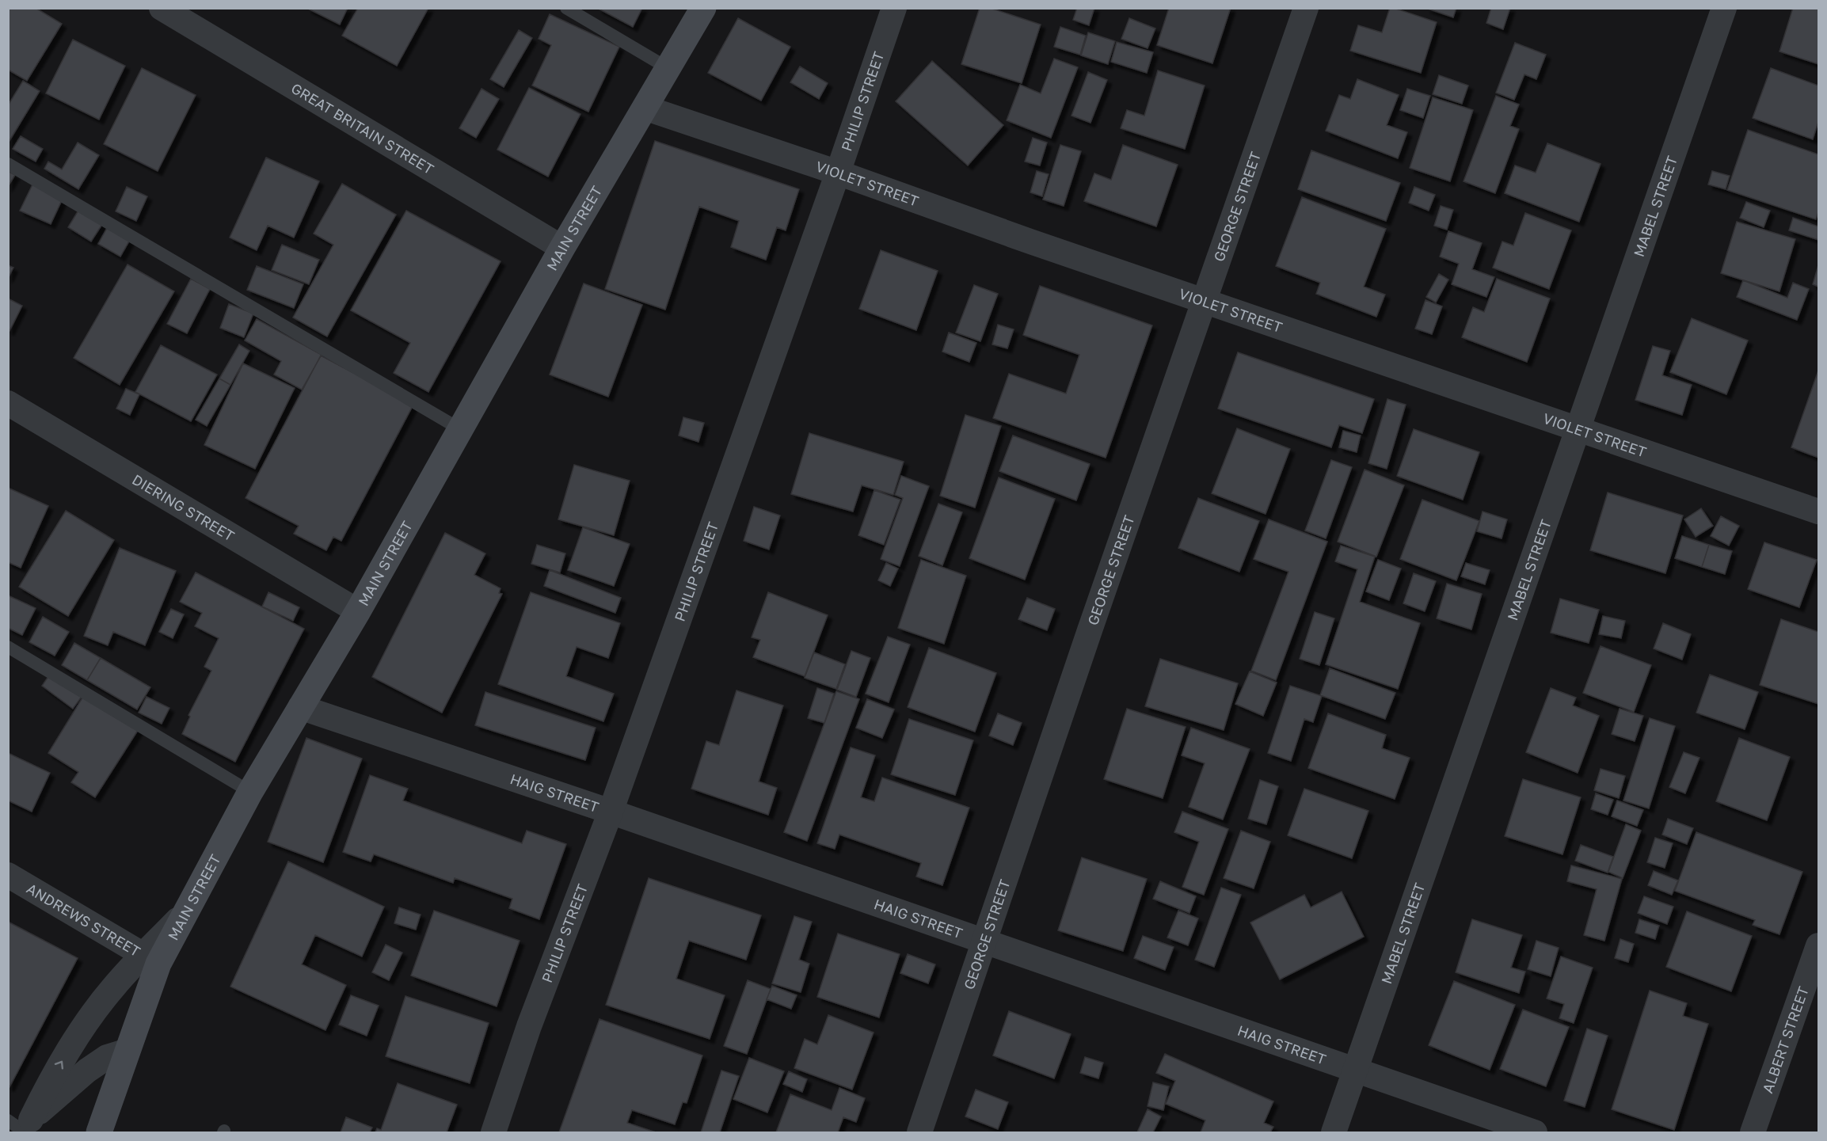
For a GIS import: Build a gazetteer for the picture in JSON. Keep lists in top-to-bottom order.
{
  "streets": {
    "main road": ["MAIN STREET"],
    "street": [
      "PHILIP STREET",
      "GREAT BRITAIN STREET",
      "VIOLET STREET",
      "GEORGE STREET",
      "MABEL STREET",
      "DIERING STREET",
      "HAIG STREET",
      "ANDREWS STREET",
      "ALBERT STREET"
    ]
  },
  "crossings": [
    ["PHILIP STREET", "VIOLET STREET"],
    ["PHILIP STREET", "HAIG STREET"],
    ["GREAT BRITAIN STREET", "MAIN STREET"],
    ["VIOLET STREET", "GEORGE STREET"],
    ["VIOLET STREET", "MABEL STREET"],
    ["VIOLET STREET", "MAIN STREET"],
    ["GEORGE STREET", "HAIG STREET"],
    ["MABEL STREET", "HAIG STREET"],
    ["MAIN STREET", "DIERING STREET"],
    ["MAIN STREET", "HAIG STREET"],
    ["MAIN STREET", "ANDREWS STREET"]
  ]
}
